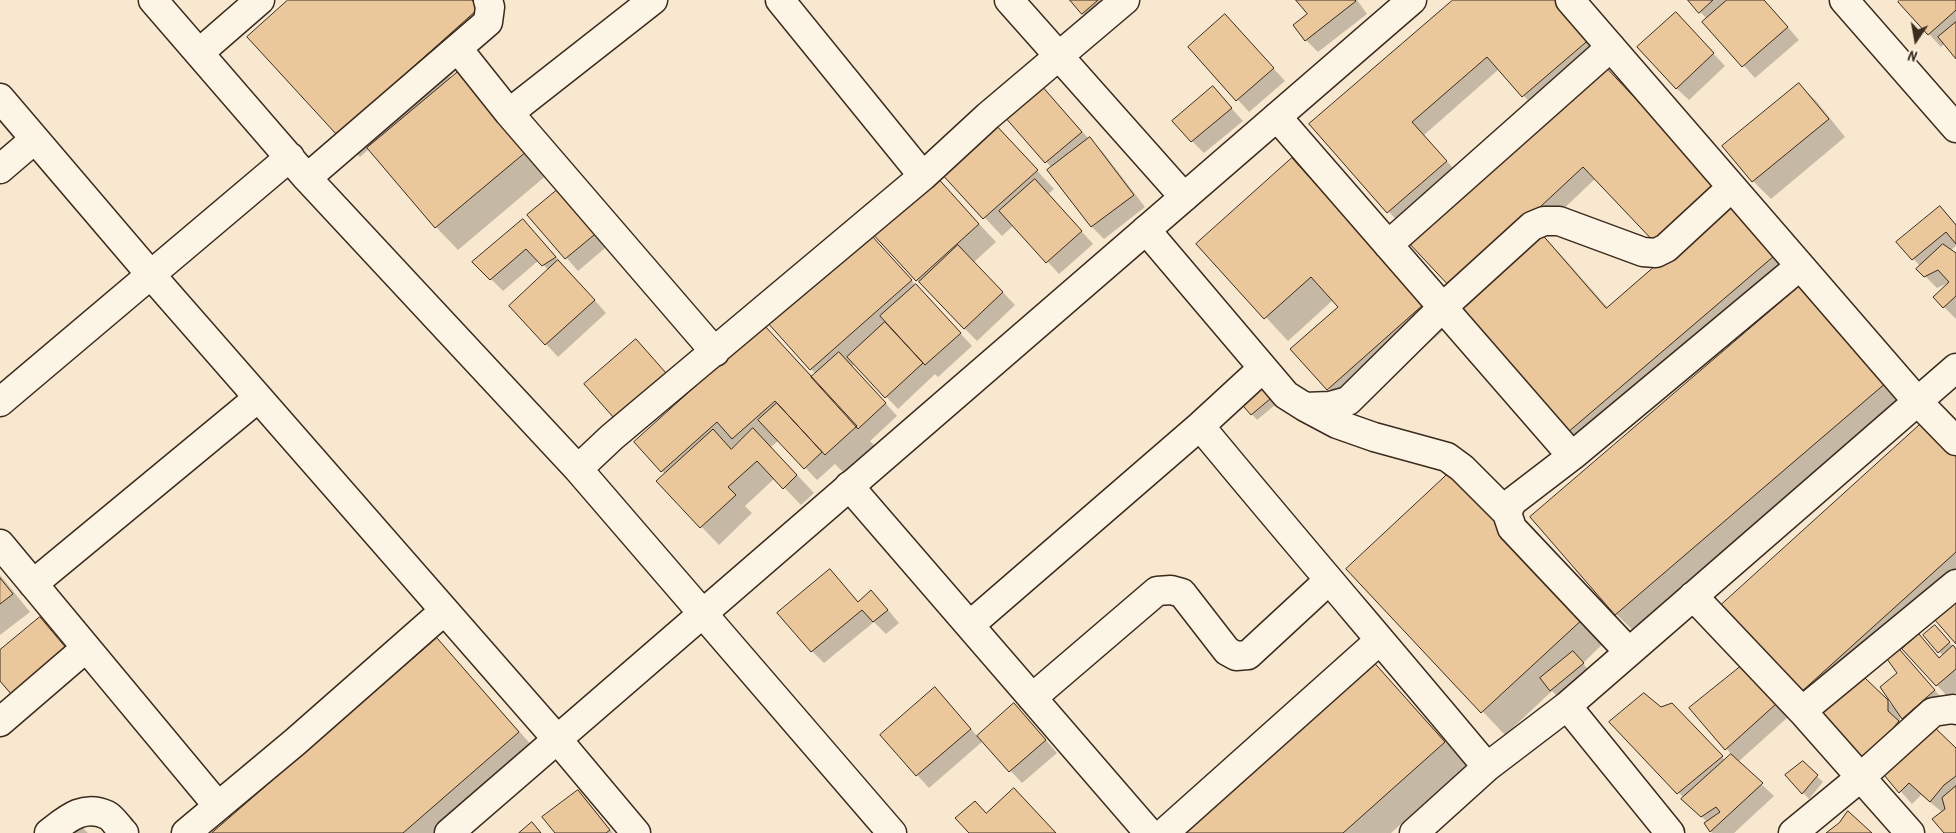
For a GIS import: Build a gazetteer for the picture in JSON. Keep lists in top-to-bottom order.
{
  "north": "bottom"
}
